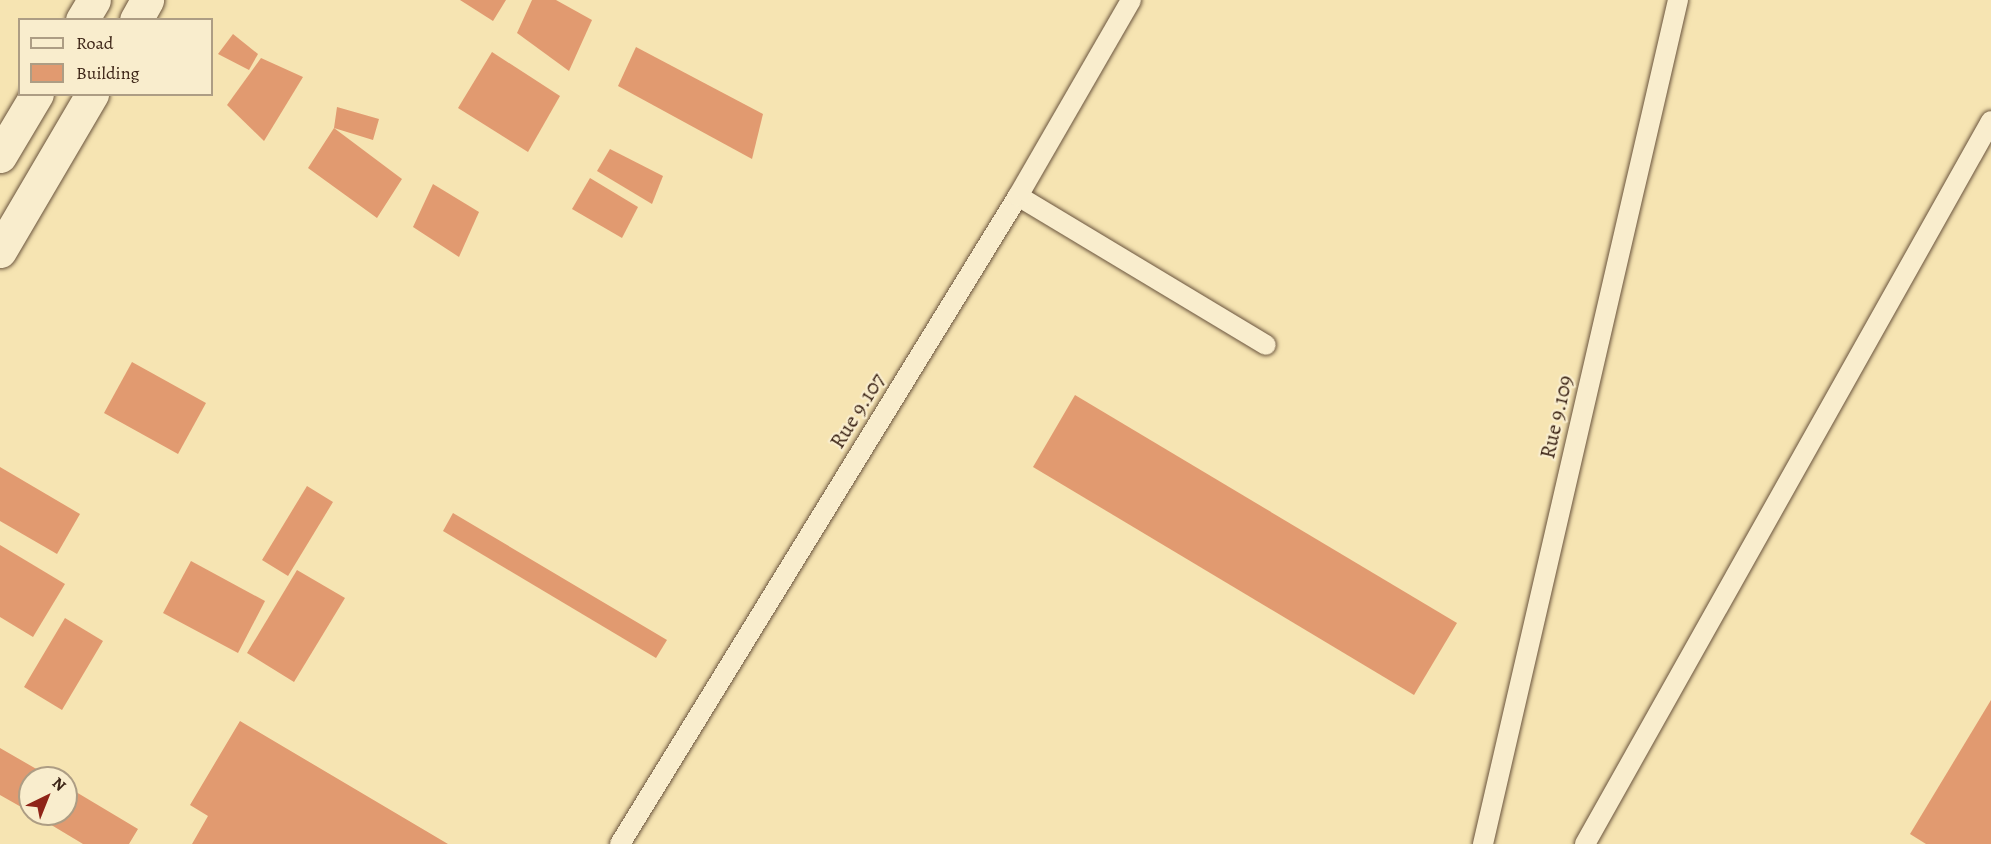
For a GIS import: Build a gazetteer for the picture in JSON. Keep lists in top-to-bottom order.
{
  "streets": {
    "lane": ["Rue 9.107", "Rue 9.109"]
  },
  "legend": ["Road", "Building"],
  "north": "top right"
}
